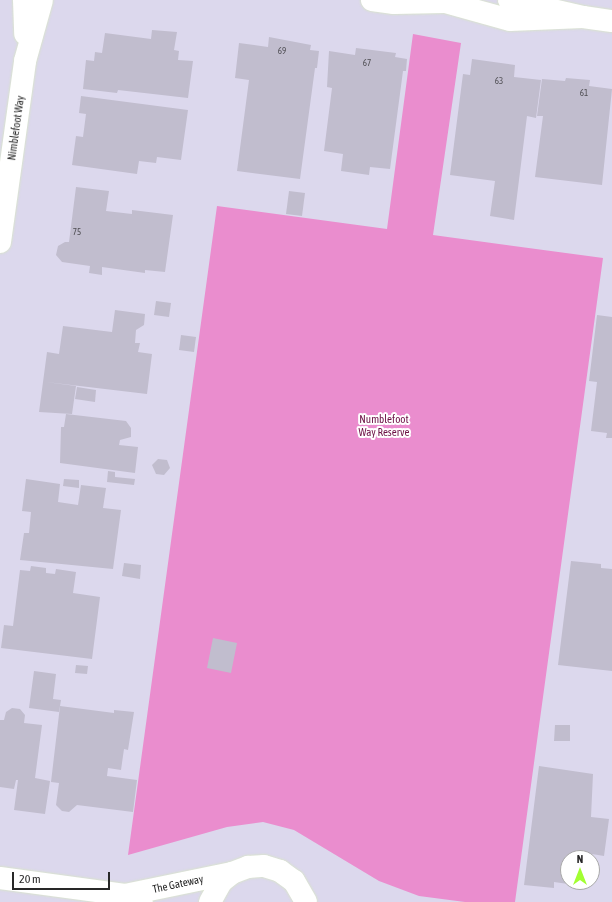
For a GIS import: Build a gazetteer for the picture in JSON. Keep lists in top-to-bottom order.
{
  "streets": {
    "street": ["Nimblefoot Way", "The Gateway"]
  },
  "parks": ["Numblefoot Way Reserve"],
  "house_numbers": [
    "69",
    "67",
    "63",
    "61",
    "75"
  ],
  "scale_bar": "20 m",
  "north": "top"
}
